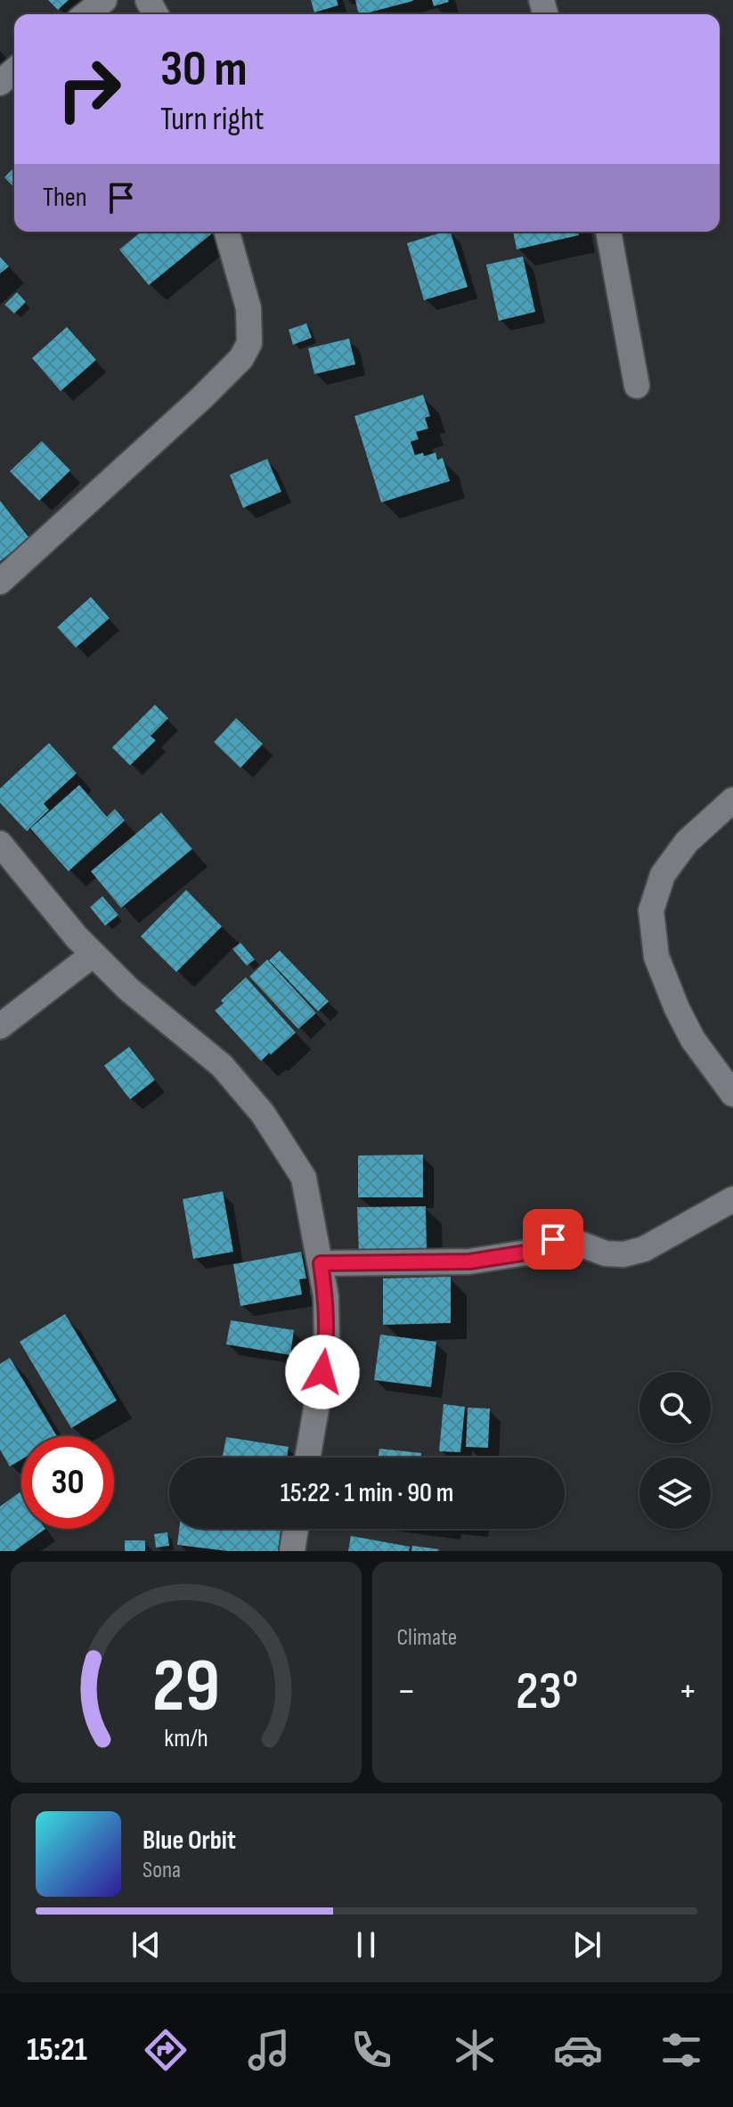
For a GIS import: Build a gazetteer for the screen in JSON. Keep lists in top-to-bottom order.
{
  "page": {
    "turn": ["30 m", "Turn right"],
    "then": "Then",
    "limit": "30",
    "trip": "15:22 · 1 min · 90 m",
    "tile": "Climate",
    "heat": ["−", "23°", "+"],
    "song": ["Blue Orbit", "Sona"],
    "tabs": "15:21",
    "gauge": ["29", "km/h"]
  }
}
